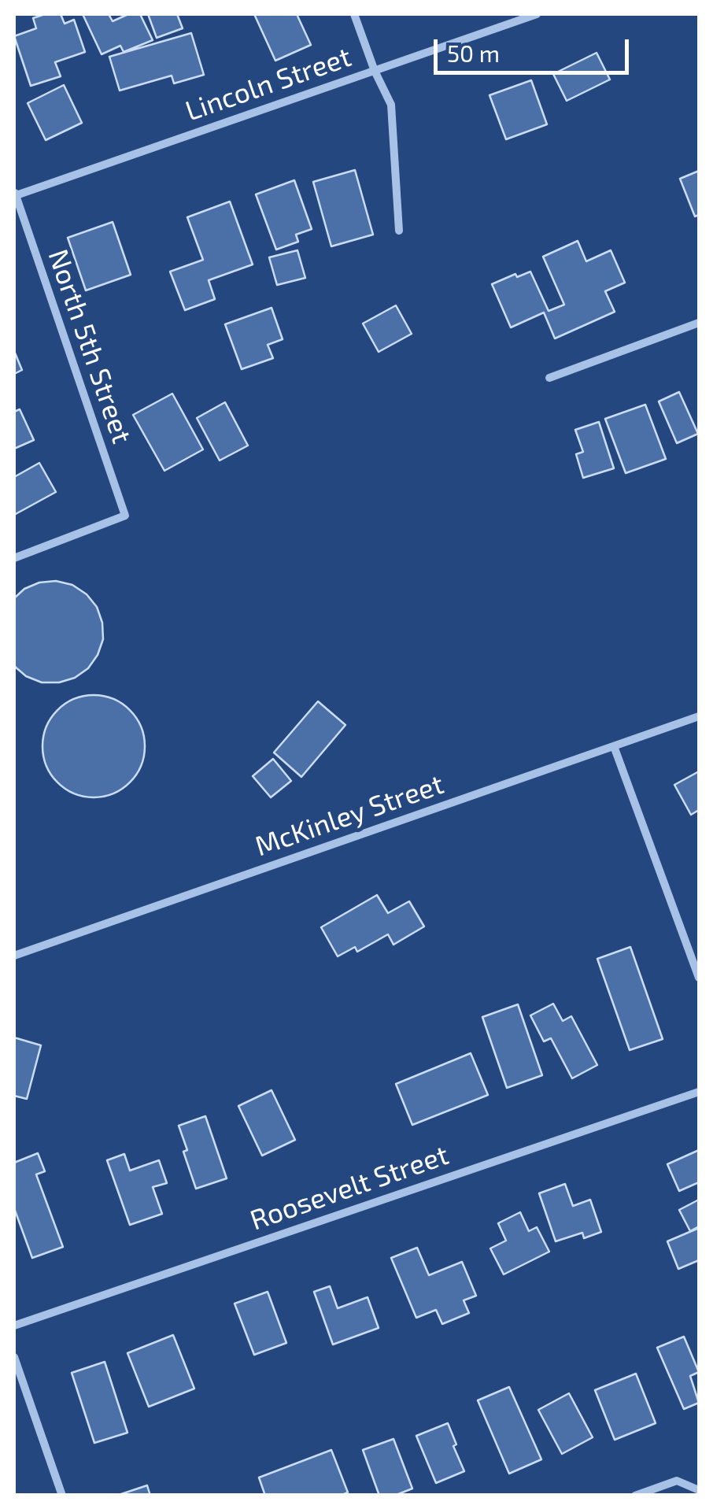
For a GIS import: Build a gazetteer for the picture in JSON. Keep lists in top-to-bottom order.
{
  "streets": {
    "street": [
      "Lincoln Street",
      "North 5th Street",
      "McKinley Street",
      "Roosevelt Street"
    ]
  },
  "crossings": [
    ["Lincoln Street", "North 5th Street"]
  ],
  "scale_bar": "50 m"
}
